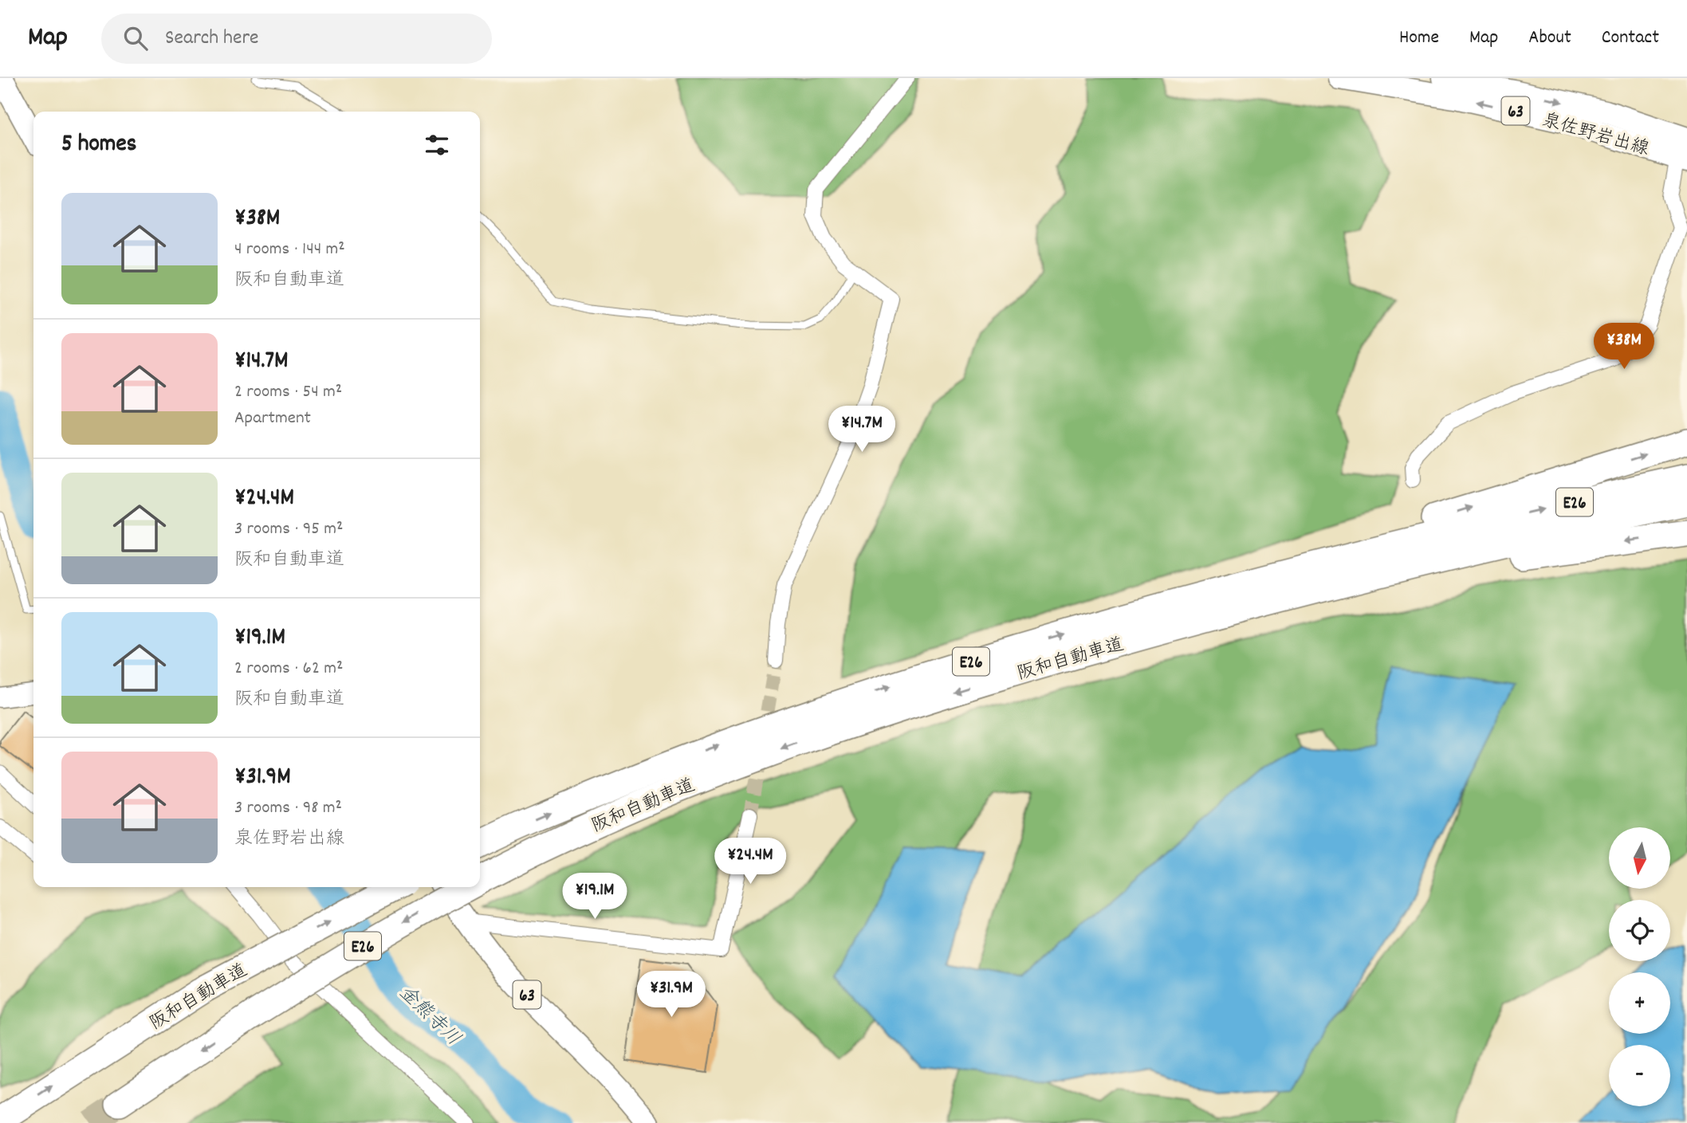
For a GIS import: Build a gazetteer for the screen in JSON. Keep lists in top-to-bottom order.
{
  "streets": {
    "highway": ["E26", "阪和自動車道"],
    "main road": ["63", "泉佐野岩出線"]
  },
  "water": ["金熊寺川"],
  "north": "bottom",
  "page": {
    "header": "Map",
    "search": "Search here",
    "nav": [
      "Home",
      "Map",
      "About",
      "Contact"
    ],
    "heading": "5 homes",
    "list": [
      {
        "name": "¥38M",
        "note": "4 rooms · 144 m² · 阪和自動車道"
      },
      {
        "name": "¥14.7M",
        "note": "2 rooms · 54 m² · Apartment"
      },
      {
        "name": "¥24.4M",
        "note": "3 rooms · 95 m² · 阪和自動車道"
      },
      {
        "name": "¥19.1M",
        "note": "2 rooms · 62 m² · 阪和自動車道"
      },
      {
        "name": "¥31.9M",
        "note": "3 rooms · 98 m² · 泉佐野岩出線"
      }
    ],
    "price": [
      "¥38M",
      "¥14.7M",
      "¥24.4M",
      "¥19.1M",
      "¥31.9M"
    ],
    "map_buttons": ["+", "−"]
  }
}
